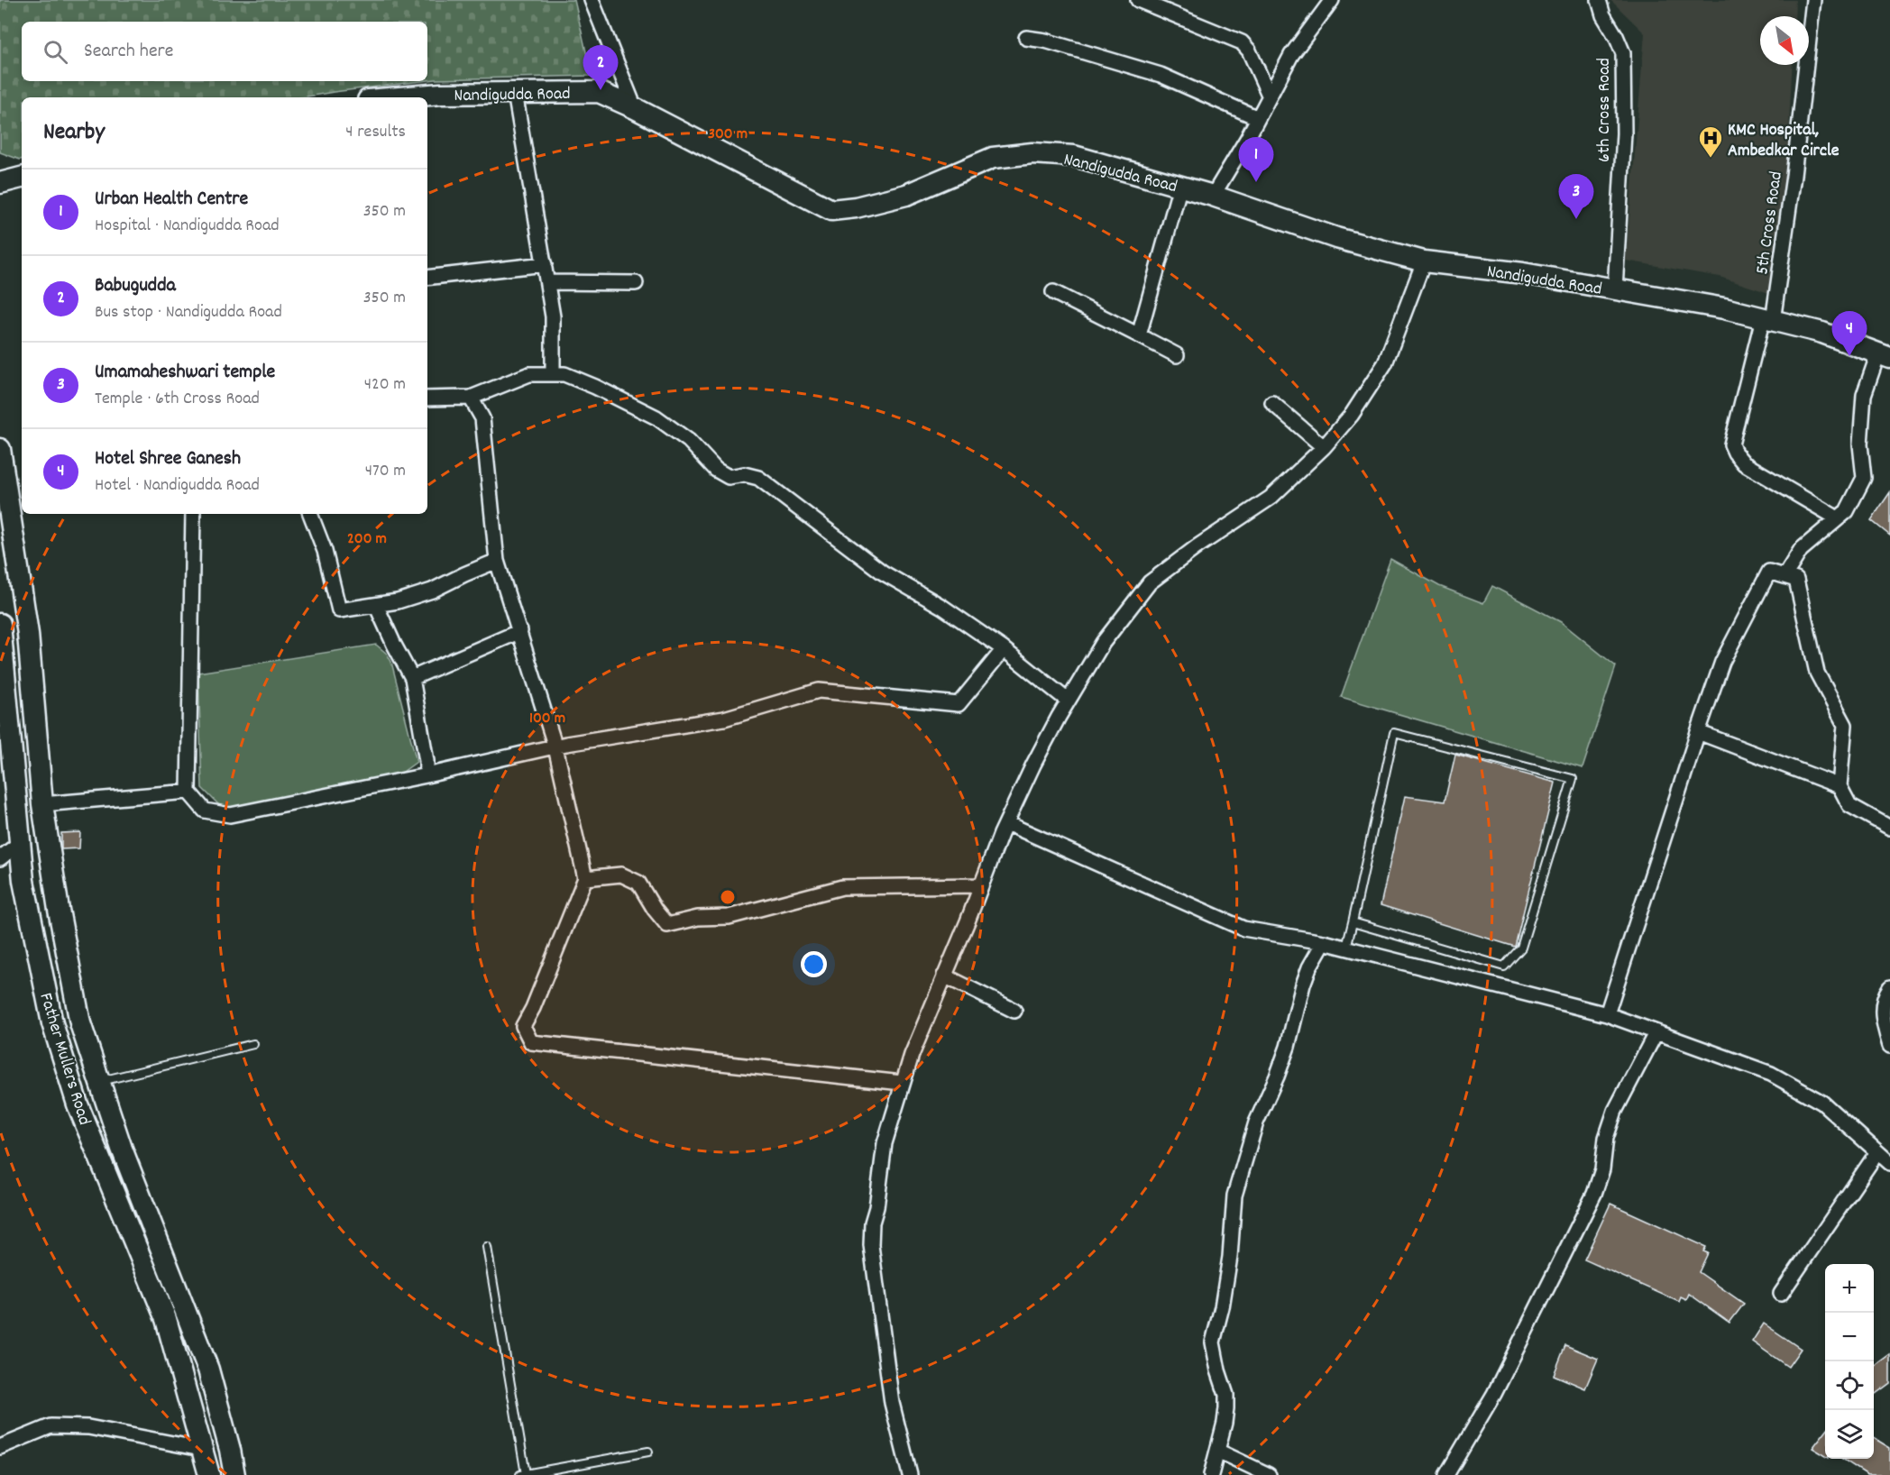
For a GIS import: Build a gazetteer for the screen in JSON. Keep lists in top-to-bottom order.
{
  "streets": {
    "main road": ["Nandigudda Road", "Father Mullers Road"],
    "street": ["6th Cross Road", "5th Cross Road"]
  },
  "crossings": [
    ["Nandigudda Road", "6th Cross Road"],
    ["Nandigudda Road", "5th Cross Road"]
  ],
  "places": {
    "hospital": ["KMC Hospital, Ambedkar Circle"]
  },
  "north": "bottom right",
  "page": {
    "search": "Search here",
    "pins": [
      "2",
      "1",
      "3",
      "4"
    ],
    "heading": ["Nearby", "4 results"],
    "list": [
      {
        "mark": "1",
        "name": "Urban Health Centre",
        "note": "Hospital · Nandigudda Road",
        "value": "350 m"
      },
      {
        "mark": "2",
        "name": "Babugudda",
        "note": "Bus stop · Nandigudda Road",
        "value": "350 m"
      },
      {
        "mark": "3",
        "name": "Umamaheshwari temple",
        "note": "Temple · 6th Cross Road",
        "value": "420 m"
      },
      {
        "mark": "4",
        "name": "Hotel Shree Ganesh",
        "note": "Hotel · Nandigudda Road",
        "value": "470 m"
      }
    ],
    "map_buttons": ["+", "−"]
  },
  "rings": ["300 m", "200 m", "100 m"]
}
